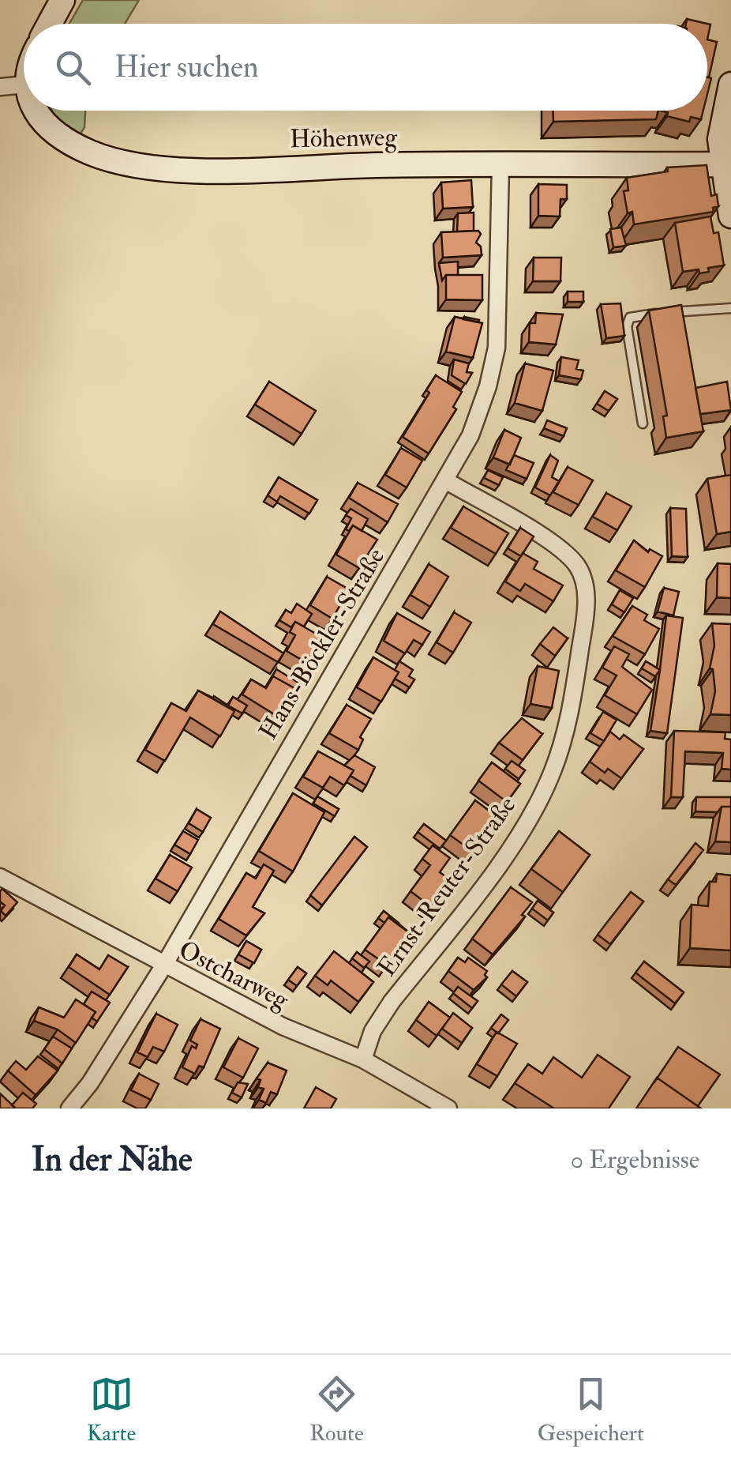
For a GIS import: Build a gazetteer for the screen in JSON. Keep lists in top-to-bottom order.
{
  "streets": {
    "main road": ["Höhenweg"],
    "street": ["Hans-Böckler-Straße", "Ernst-Reuter-Straße", "Ostcharweg"]
  },
  "crossings": [
    ["Höhenweg", "Hans-Böckler-Straße"],
    ["Hans-Böckler-Straße", "Ernst-Reuter-Straße"],
    ["Hans-Böckler-Straße", "Ostcharweg"],
    ["Ernst-Reuter-Straße", "Ostcharweg"]
  ],
  "page": {
    "search": "Hier suchen",
    "heading": ["In der Nähe", "0 Ergebnisse"],
    "nav": ["Karte", "Route", "Gespeichert"]
  }
}
